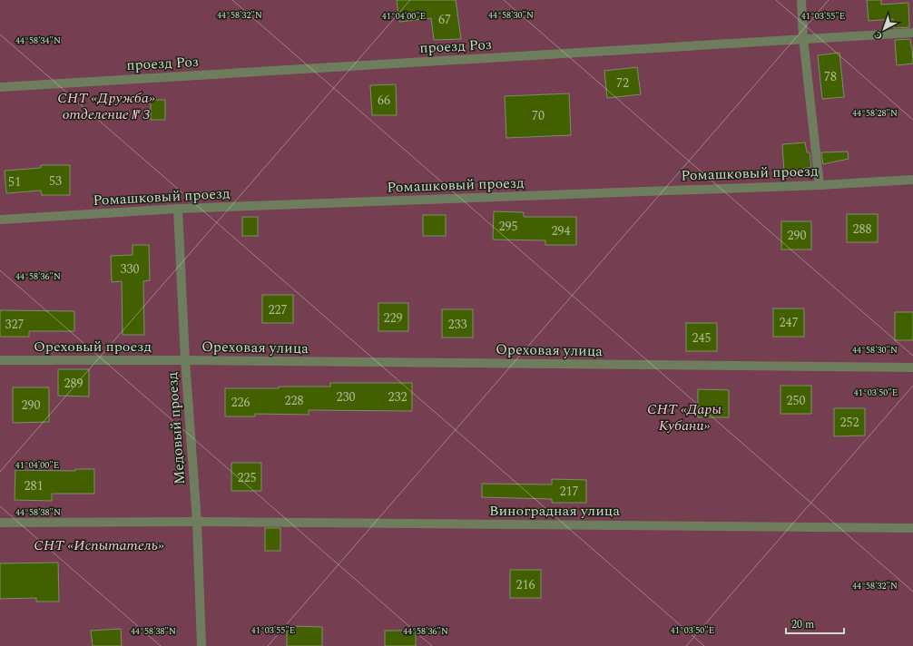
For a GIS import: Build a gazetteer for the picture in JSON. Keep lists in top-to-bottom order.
{
  "streets": {
    "street": [
      "проезд Роз",
      "Ромашковый проезд",
      "Ореховый проезд",
      "Ореховая улица",
      "Медовый проезд",
      "Виноградная улица"
    ]
  },
  "crossings": [
    ["Ромашковый проезд", "Медовый проезд"],
    ["Ореховый проезд", "Ореховая улица"],
    ["Ореховый проезд", "Медовый проезд"],
    ["Ореховая улица", "Медовый проезд"],
    ["Медовый проезд", "Виноградная улица"]
  ],
  "parks": ["СНТ «Дружба» отделение № 3", "СНТ «Дары Кубани»", "СНТ «Испытатель»"],
  "house_numbers": [
    "67",
    "78",
    "72",
    "66",
    "70",
    "53",
    "51",
    "295",
    "288",
    "294",
    "290",
    "330",
    "227",
    "229",
    "247",
    "327",
    "233",
    "245",
    "289",
    "230",
    "232",
    "228",
    "250",
    "226",
    "290",
    "252",
    "225",
    "281",
    "217",
    "216"
  ],
  "scale_bar": "20 m",
  "north": "bottom left",
  "coordinates": [
    "44°58'30\"N",
    "44°58'32\"N",
    "41°04'00\"E",
    "41°03'55\"E",
    "44°58'34\"N",
    "44°58'28\"N",
    "44°58'36\"N",
    "41°03'50\"E",
    "44°58'38\"N"
  ]
}
